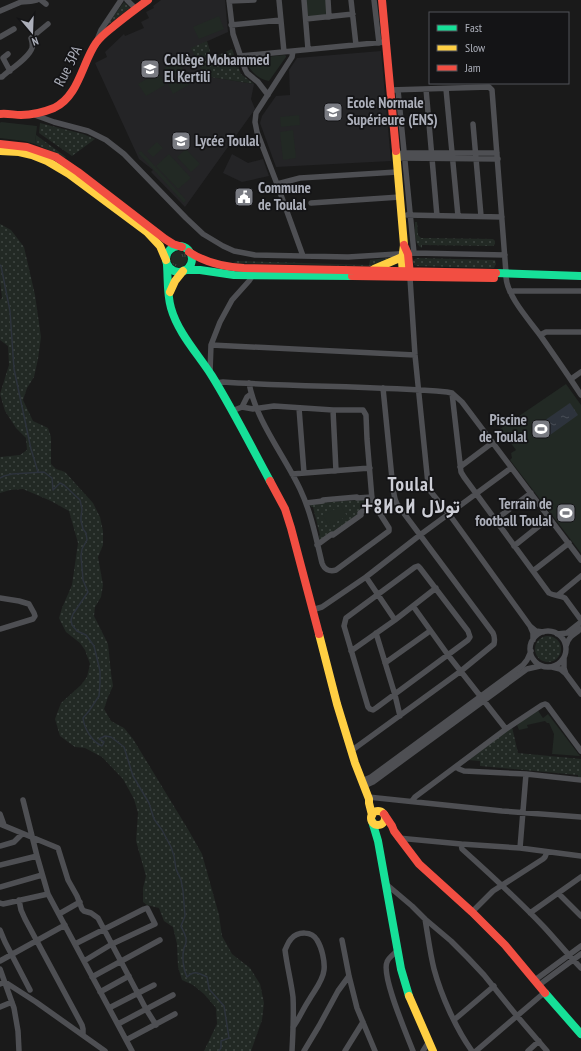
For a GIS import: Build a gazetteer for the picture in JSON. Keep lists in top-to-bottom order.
{
  "streets": {
    "main road": ["Rue 3PA"]
  },
  "districts": ["Toulal ⵜⵓⵍⴰⵍ تولال"],
  "places": {
    "school or university": ["Collège Mohammed El Kertili", "Ecole Normale Supérieure (ENS)", "Lycée Toulal"],
    "public building": ["Commune de Toulal"],
    "sports": ["Piscine de Toulal", "Terrain de football Toulal"]
  },
  "legend": ["Fast", "Slow", "Jam"],
  "north": "bottom"
}
